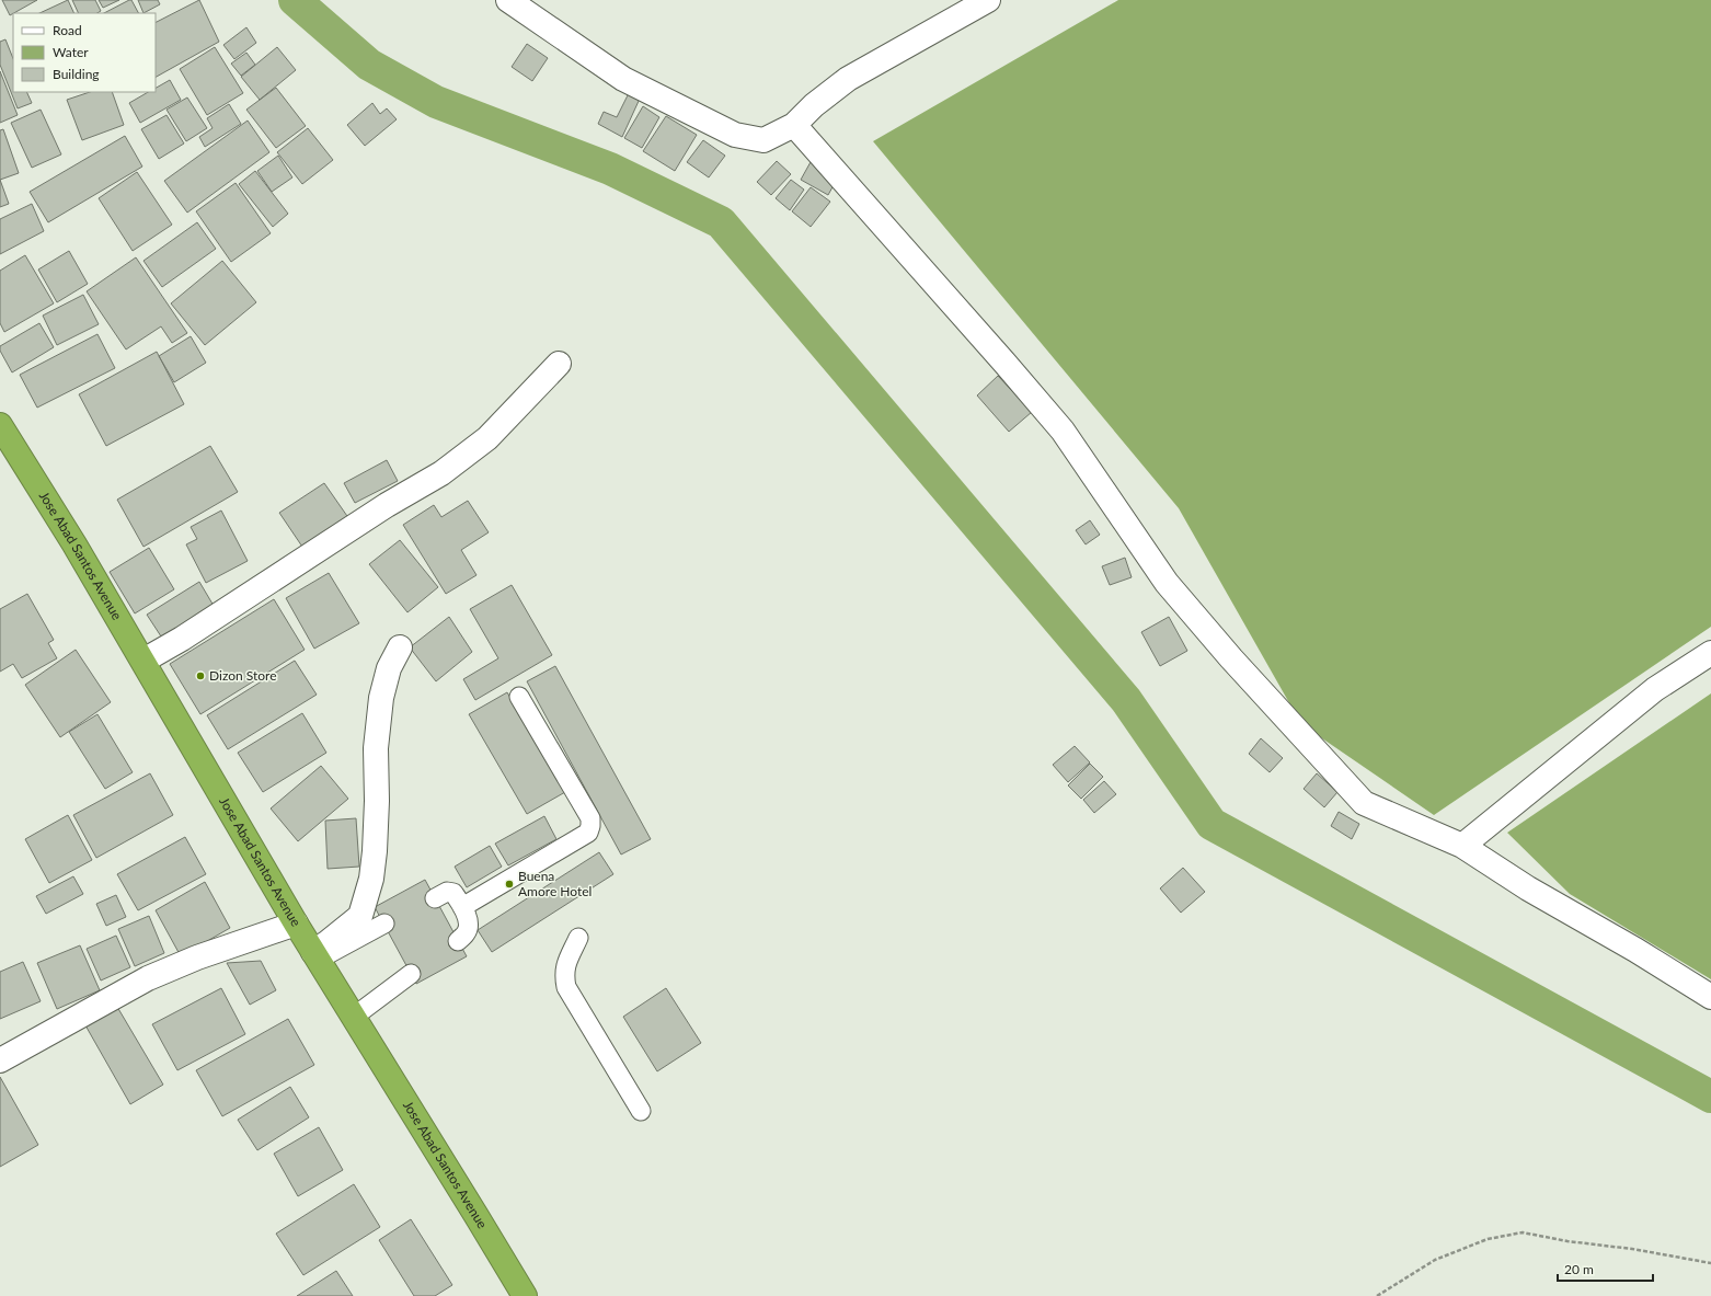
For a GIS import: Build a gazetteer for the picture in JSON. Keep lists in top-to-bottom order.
{
  "streets": {
    "highway": ["Jose Abad Santos Avenue"]
  },
  "places": ["Dizon Store", "Buena Amore Hotel"],
  "legend": ["Road", "Water", "Building"],
  "scale_bar": "20 m"
}
